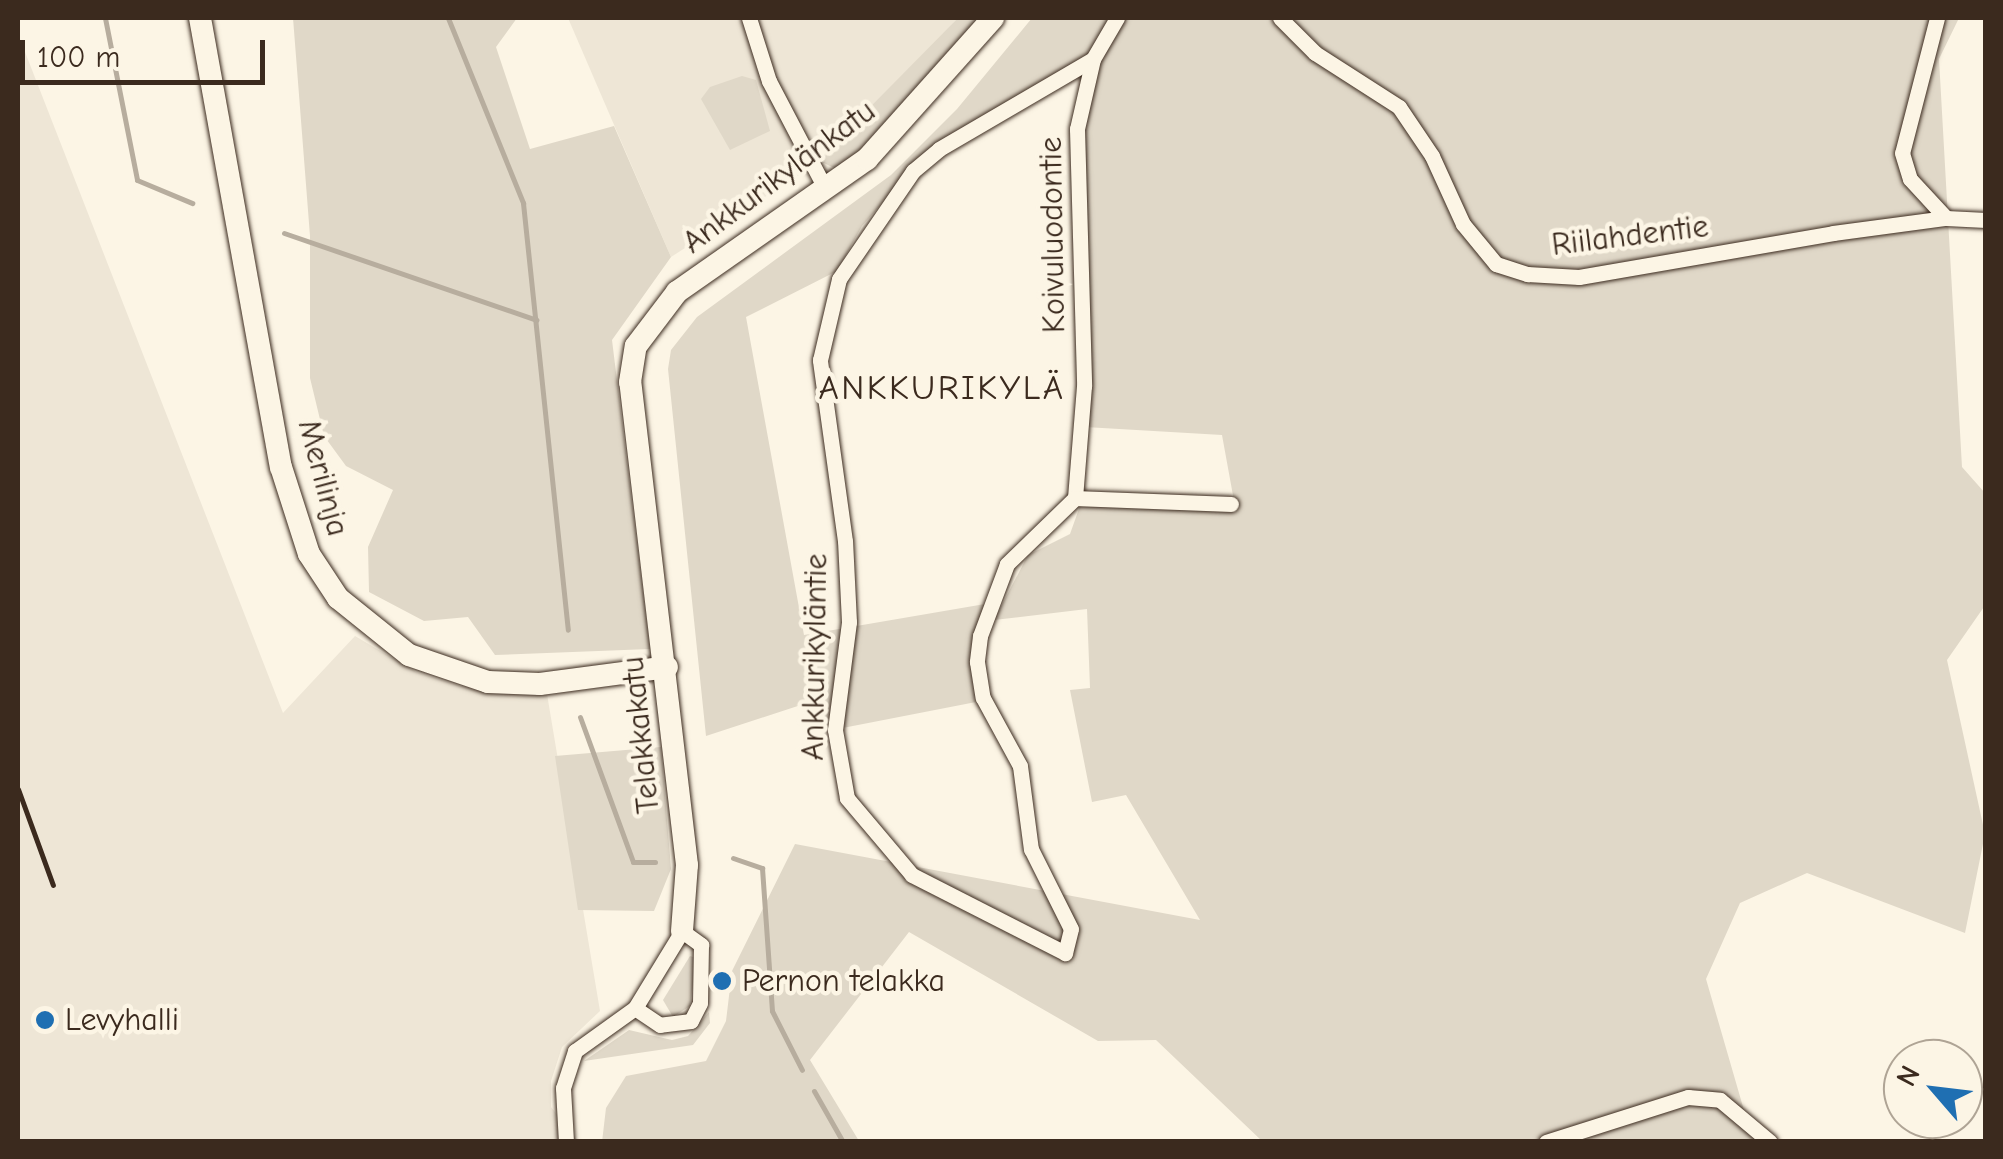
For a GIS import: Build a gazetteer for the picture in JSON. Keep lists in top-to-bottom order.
{
  "streets": {
    "street": [
      "Ankkurikylänkatu",
      "Koivuluodontie",
      "Riilahdentie",
      "Merilinja",
      "Ankkurikyläntie",
      "Telakkakatu"
    ]
  },
  "crossings": [
    ["Ankkurikylänkatu", "Telakkakatu"],
    ["Koivuluodontie", "Ankkurikyläntie"],
    ["Merilinja", "Telakkakatu"]
  ],
  "districts": ["ANKKURIKYLÄ"],
  "places": ["Pernon telakka", "Levyhalli"],
  "scale_bar": "100 m",
  "north": "top left"
}
